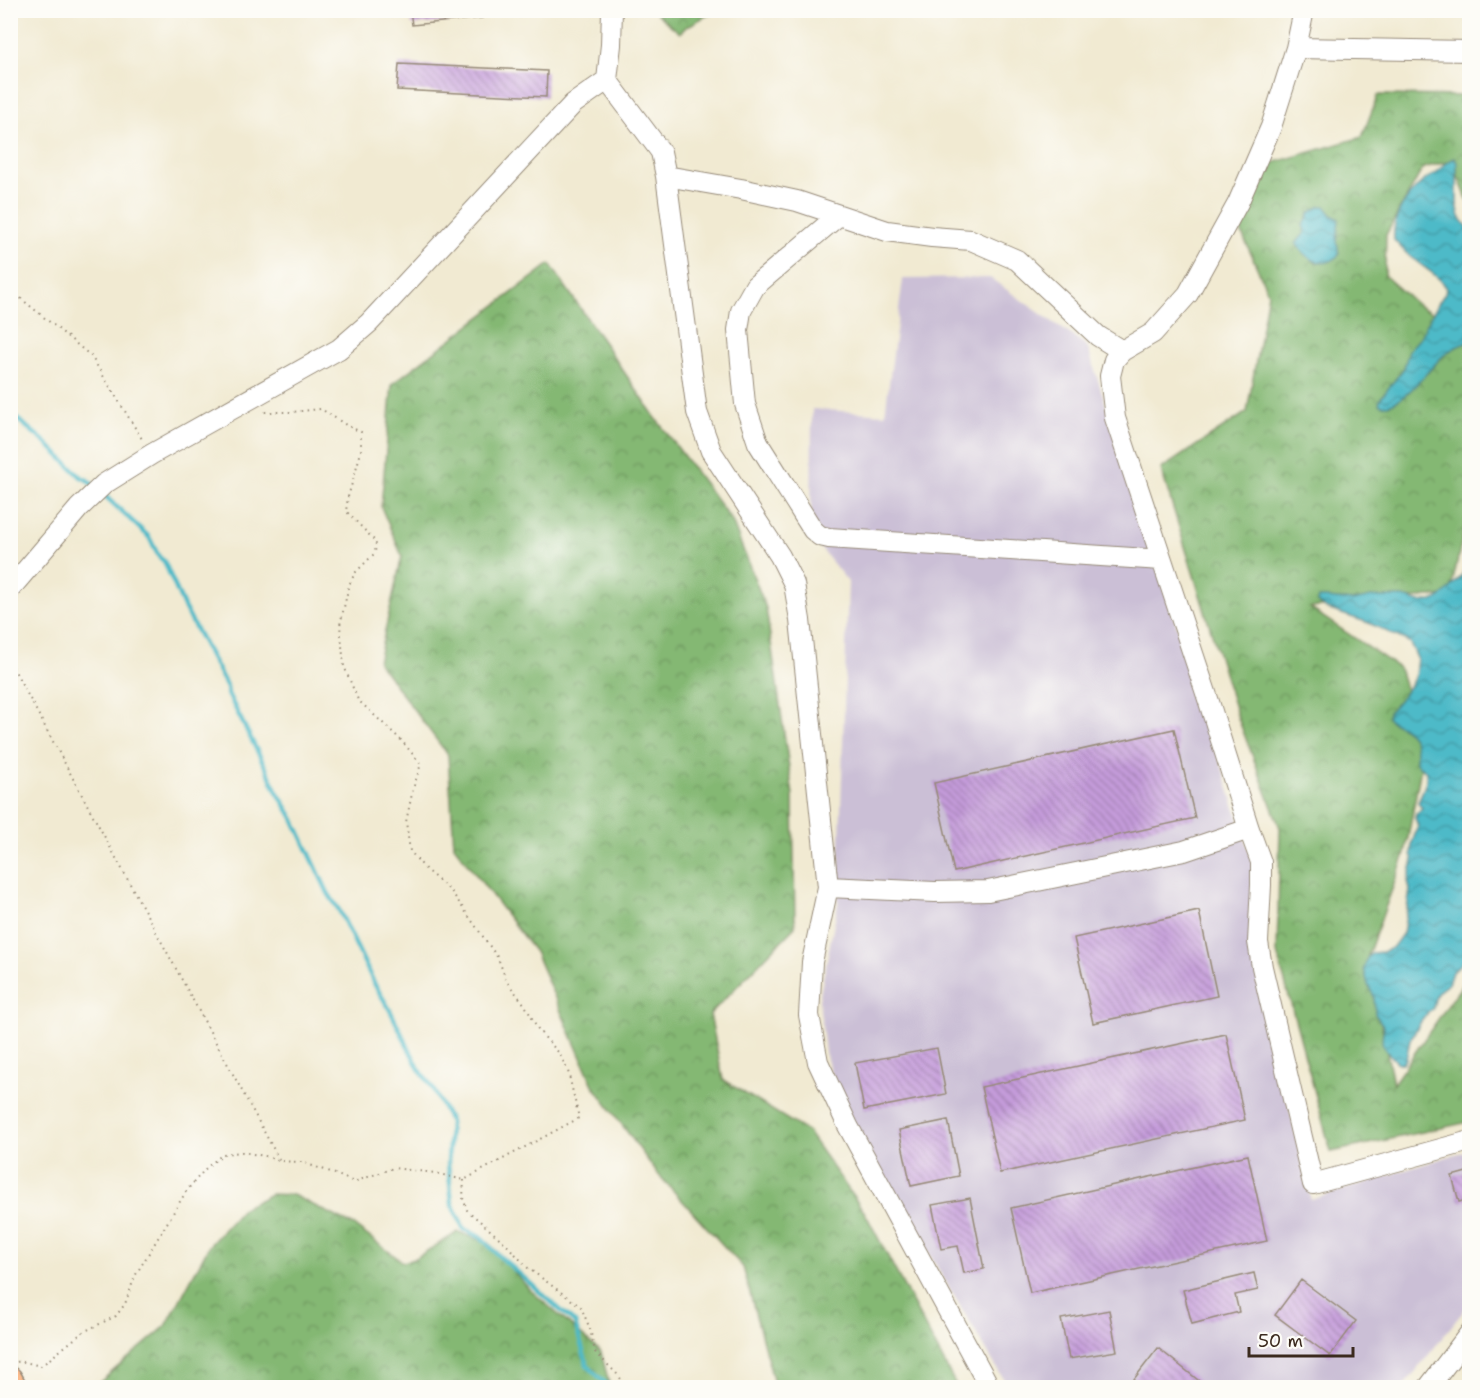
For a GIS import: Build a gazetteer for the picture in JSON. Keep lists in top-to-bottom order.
{
  "scale_bar": "50 m"
}
